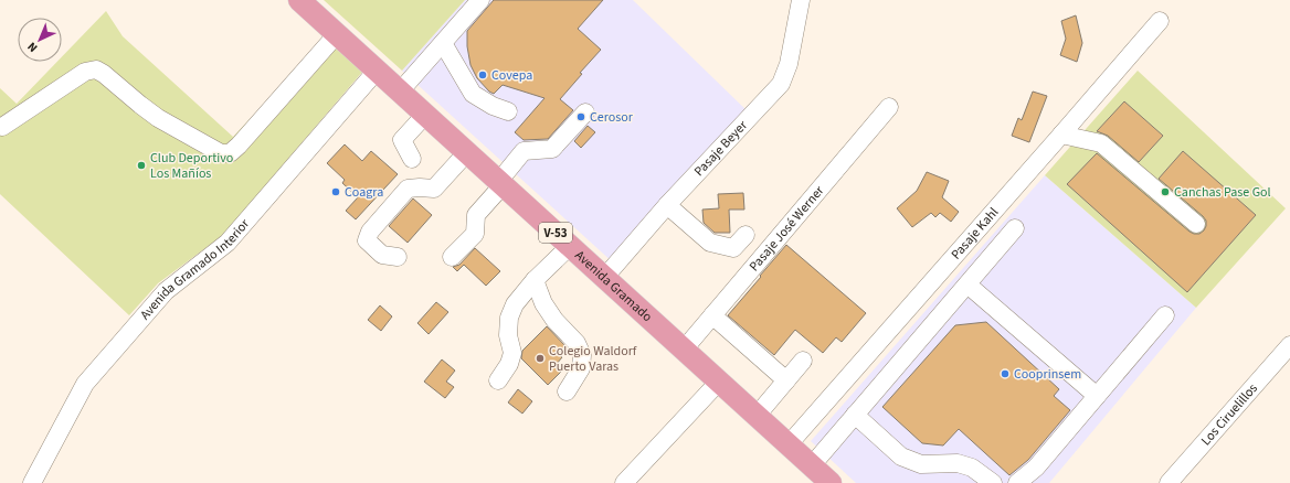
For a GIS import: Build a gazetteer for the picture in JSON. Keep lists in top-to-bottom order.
{
  "streets": {
    "main road": ["V-53", "Avenida Gramado"],
    "street": [
      "Pasaje Beyer",
      "Pasaje José Werner",
      "Pasaje Kahl",
      "Avenida Gramado Interior",
      "Los Ciruelillos"
    ]
  },
  "crossings": [
    ["Pasaje Beyer", "Avenida Gramado"],
    ["Pasaje José Werner", "Avenida Gramado"],
    ["Pasaje Kahl", "Avenida Gramado"],
    ["Avenida Gramado Interior", "Avenida Gramado"]
  ],
  "places": [
    "Covepa",
    "Cerosor",
    "Club Deportivo Los Mañíos",
    "Coagra",
    "Canchas Pase Gol",
    "Colegio Waldorf Puerto Varas",
    "Cooprinsem"
  ],
  "north": "bottom left"
}
